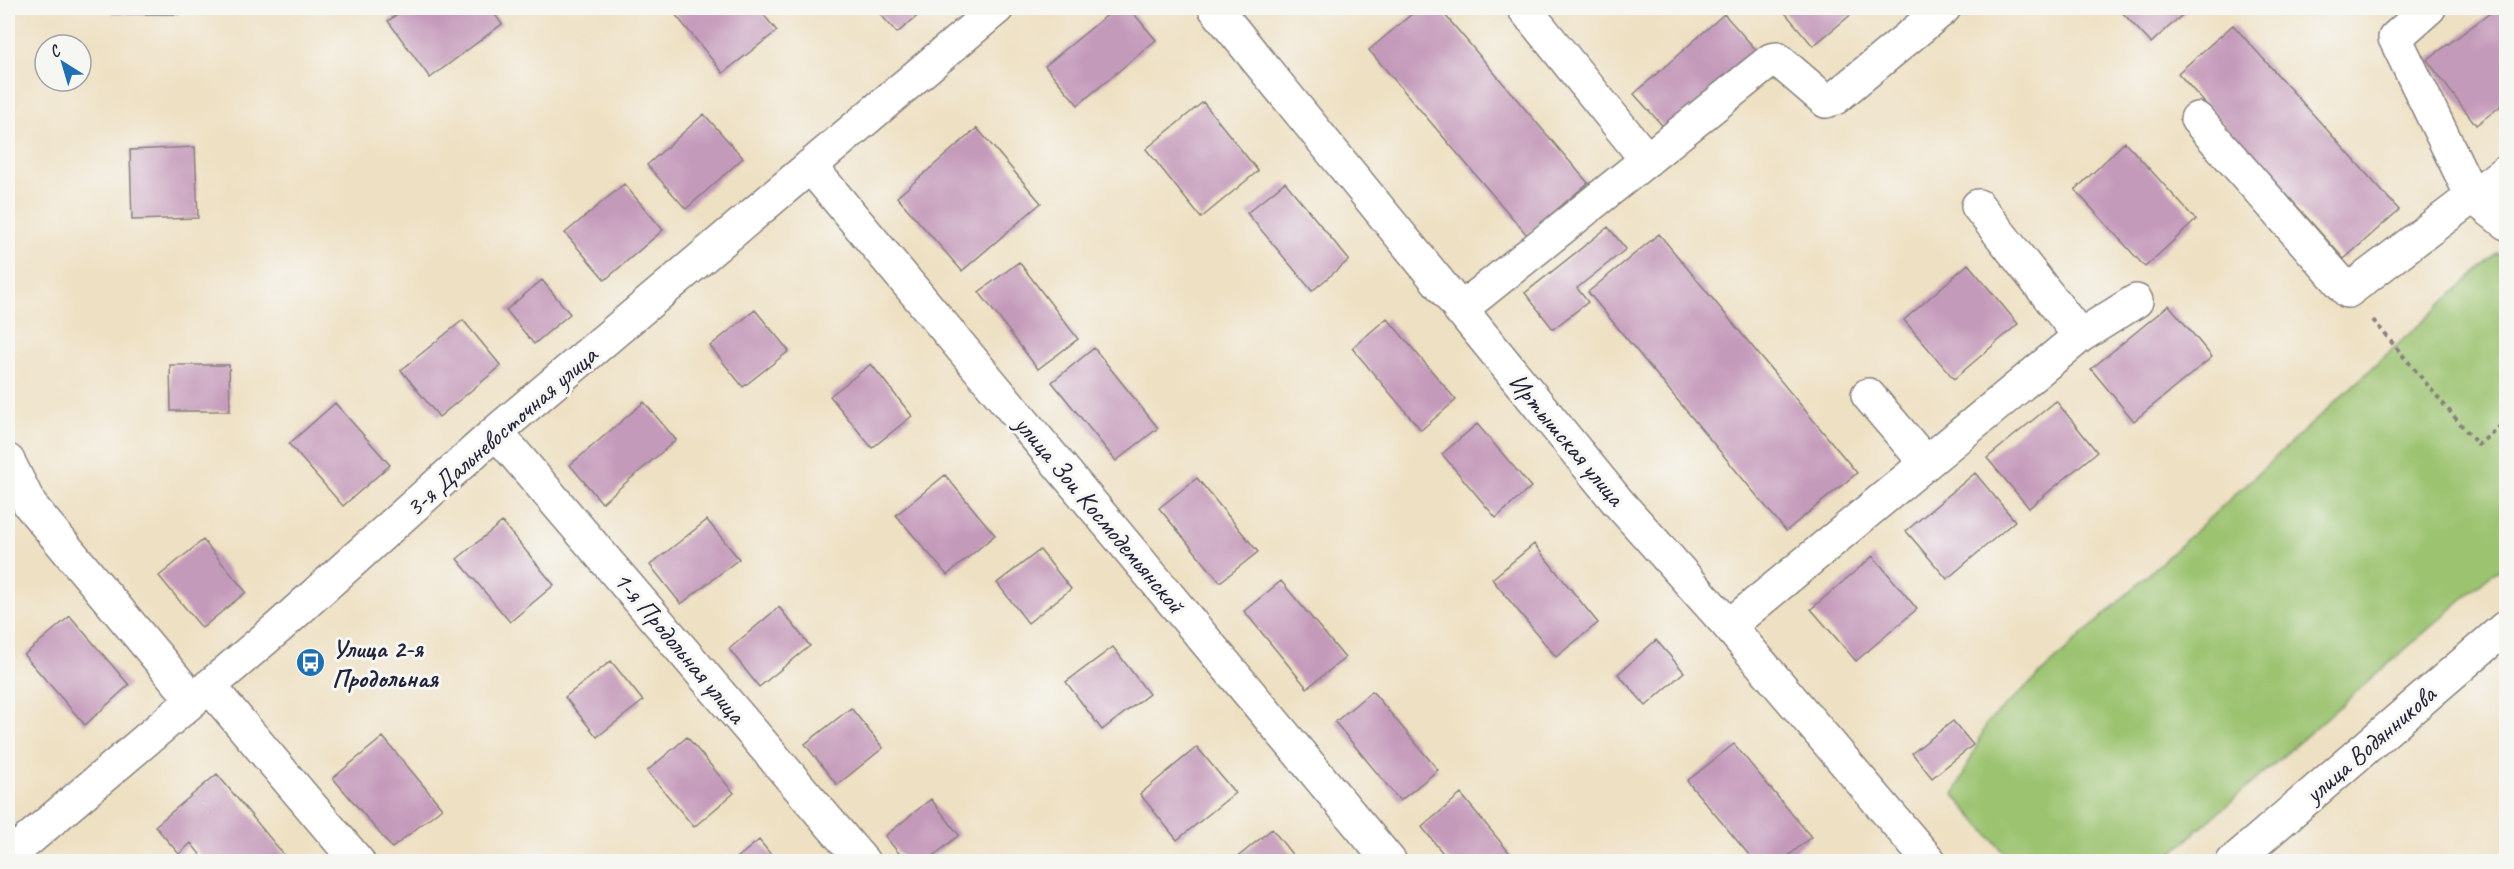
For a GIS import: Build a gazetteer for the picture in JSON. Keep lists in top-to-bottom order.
{
  "streets": {
    "street": [
      "3-я Дальневосточная улица",
      "Иртышская улица",
      "улица Зои Космодемьянской",
      "1-я Продольная улица",
      "улица Водянникова"
    ]
  },
  "crossings": [
    ["3-я Дальневосточная улица", "улица Зои Космодемьянской"],
    ["3-я Дальневосточная улица", "1-я Продольная улица"]
  ],
  "places": {
    "bus stop": ["Улица 2-я Продольная"]
  },
  "north": "top left"
}
